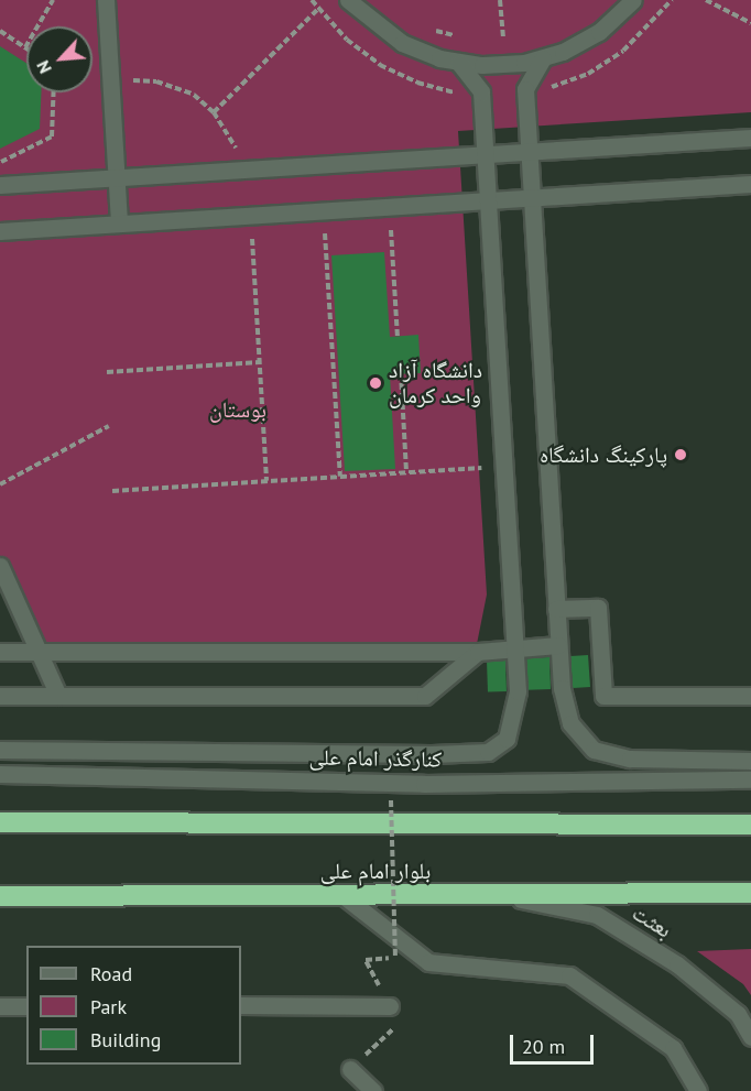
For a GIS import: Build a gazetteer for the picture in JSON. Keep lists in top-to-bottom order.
{
  "streets": {
    "highway": ["بلوار امام علی"],
    "street": ["کنارگذر امام علی", "بعثت"]
  },
  "crossings": [
    ["بلوار امام علی", "بعثت"]
  ],
  "parks": ["بوستان"],
  "places": ["دانشگاه آزاد واحد کرمان", "پارکینگ دانشگاه"],
  "legend": ["Road", "Park", "Building"],
  "scale_bar": "20 m",
  "north": "bottom left"
}
